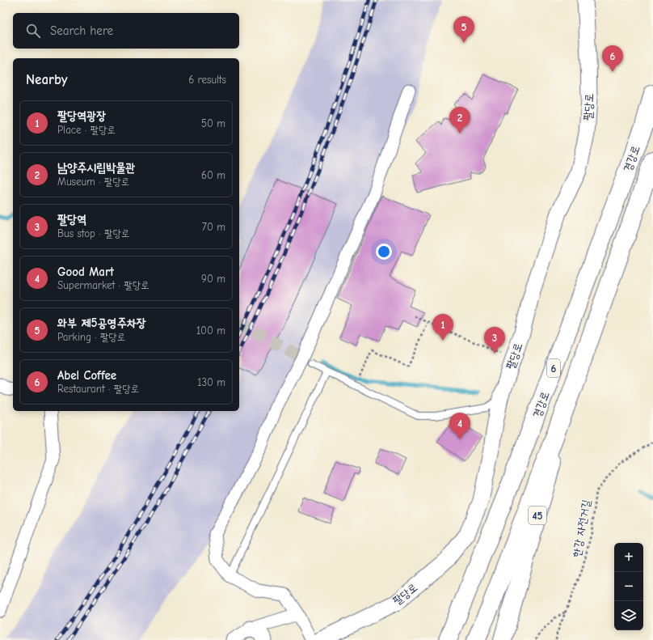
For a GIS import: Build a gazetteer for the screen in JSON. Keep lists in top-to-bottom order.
{
  "streets": {
    "main road": ["경강로", "6", "45"],
    "street": ["팔당로"],
    "path": ["한강 자전거길"]
  },
  "crossings": [
    ["경강로", "45"]
  ],
  "page": {
    "search": "Search here",
    "pins": [
      "5",
      "6",
      "2",
      "1",
      "3",
      "4"
    ],
    "heading": ["Nearby", "6 results"],
    "list": [
      {
        "mark": "1",
        "name": "팔당역광장",
        "note": "Place · 팔당로",
        "value": "50 m"
      },
      {
        "mark": "2",
        "name": "남양주시립박물관",
        "note": "Museum · 팔당로",
        "value": "60 m"
      },
      {
        "mark": "3",
        "name": "팔당역",
        "note": "Bus stop · 팔당로",
        "value": "70 m"
      },
      {
        "mark": "4",
        "name": "Good Mart",
        "note": "Supermarket · 팔당로",
        "value": "90 m"
      },
      {
        "mark": "5",
        "name": "와부 제5공영주차장",
        "note": "Parking · 팔당로",
        "value": "100 m"
      },
      {
        "mark": "6",
        "name": "Abel Coffee",
        "note": "Restaurant · 팔당로",
        "value": "130 m"
      }
    ],
    "map_buttons": ["+", "−"]
  }
}
